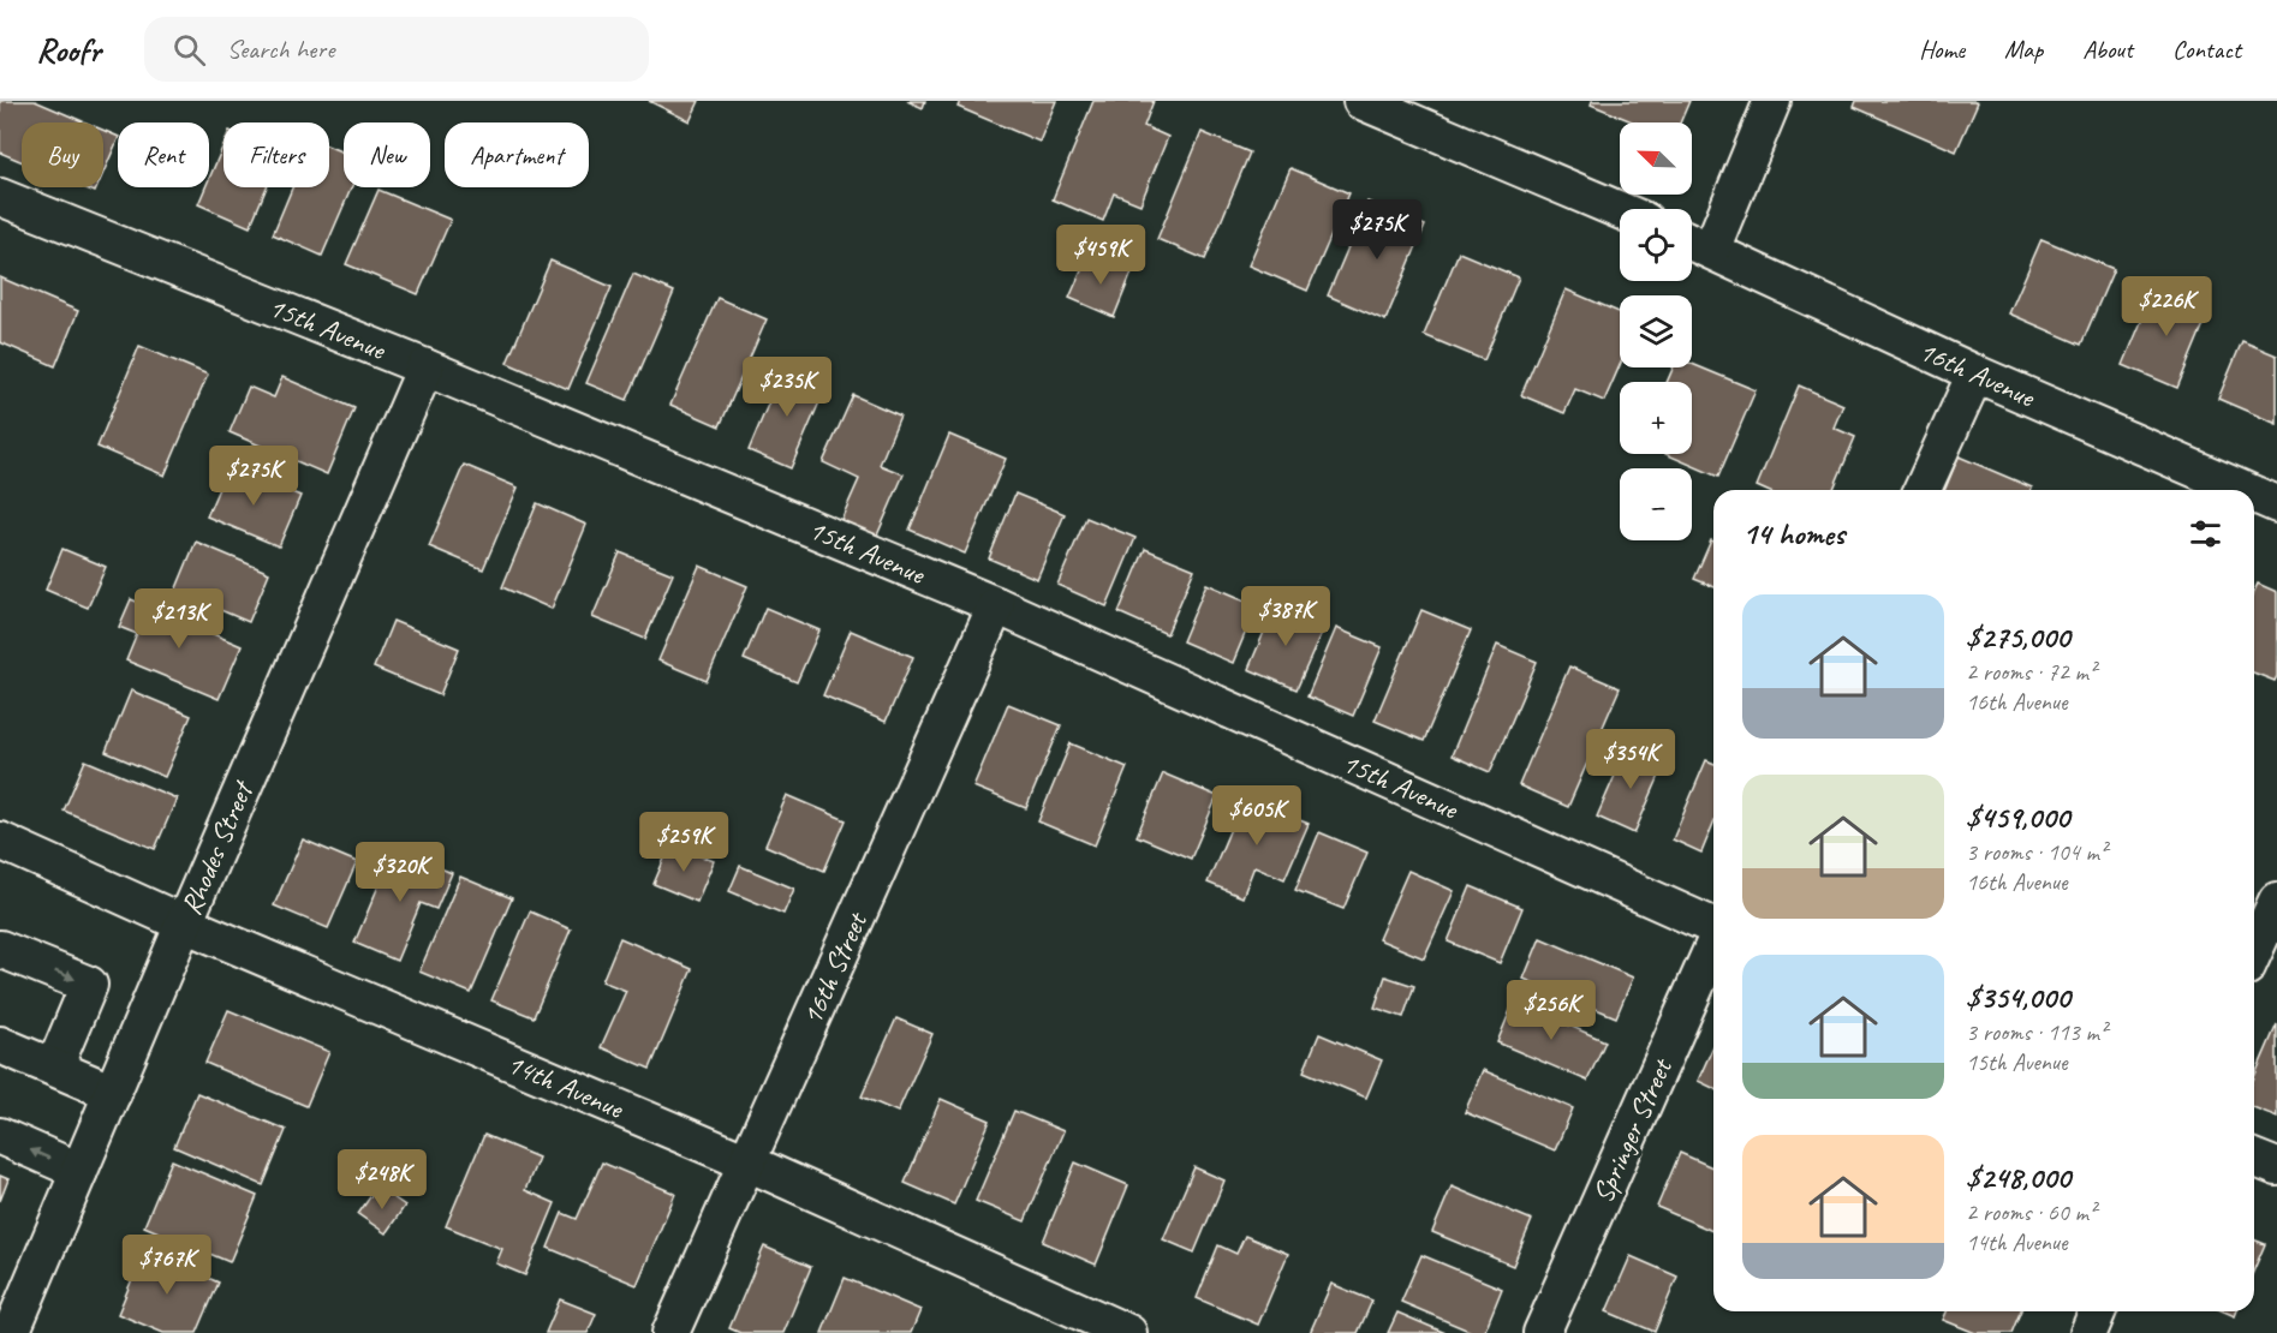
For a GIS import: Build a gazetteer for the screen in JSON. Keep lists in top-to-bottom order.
{
  "streets": {
    "street": [
      "15th Avenue",
      "16th Avenue",
      "Rhodes Street",
      "16th Street",
      "14th Avenue",
      "Springer Street"
    ]
  },
  "crossings": [
    ["15th Avenue", "Rhodes Street"],
    ["15th Avenue", "16th Street"],
    ["Rhodes Street", "14th Avenue"],
    ["16th Street", "14th Avenue"]
  ],
  "north": "top left",
  "page": {
    "header": "Roofr",
    "search": "Search here",
    "nav": [
      "Home",
      "Map",
      "About",
      "Contact"
    ],
    "map_buttons": ["+", "−"],
    "chip": [
      "Buy",
      "Rent",
      "Filters",
      "New",
      "Apartment"
    ],
    "price": [
      "$275K",
      "$459K",
      "$226K",
      "$235K",
      "$275K",
      "$387K",
      "$213K",
      "$354K",
      "$605K",
      "$259K",
      "$320K",
      "$256K",
      "$248K",
      "$767K"
    ],
    "heading": "14 homes",
    "list": [
      {
        "name": "$275,000",
        "note": "2 rooms · 72 m² · 16th Avenue"
      },
      {
        "name": "$459,000",
        "note": "3 rooms · 104 m² · 16th Avenue"
      },
      {
        "name": "$354,000",
        "note": "3 rooms · 113 m² · 15th Avenue"
      },
      {
        "name": "$248,000",
        "note": "2 rooms · 60 m² · 14th Avenue"
      }
    ]
  }
}
